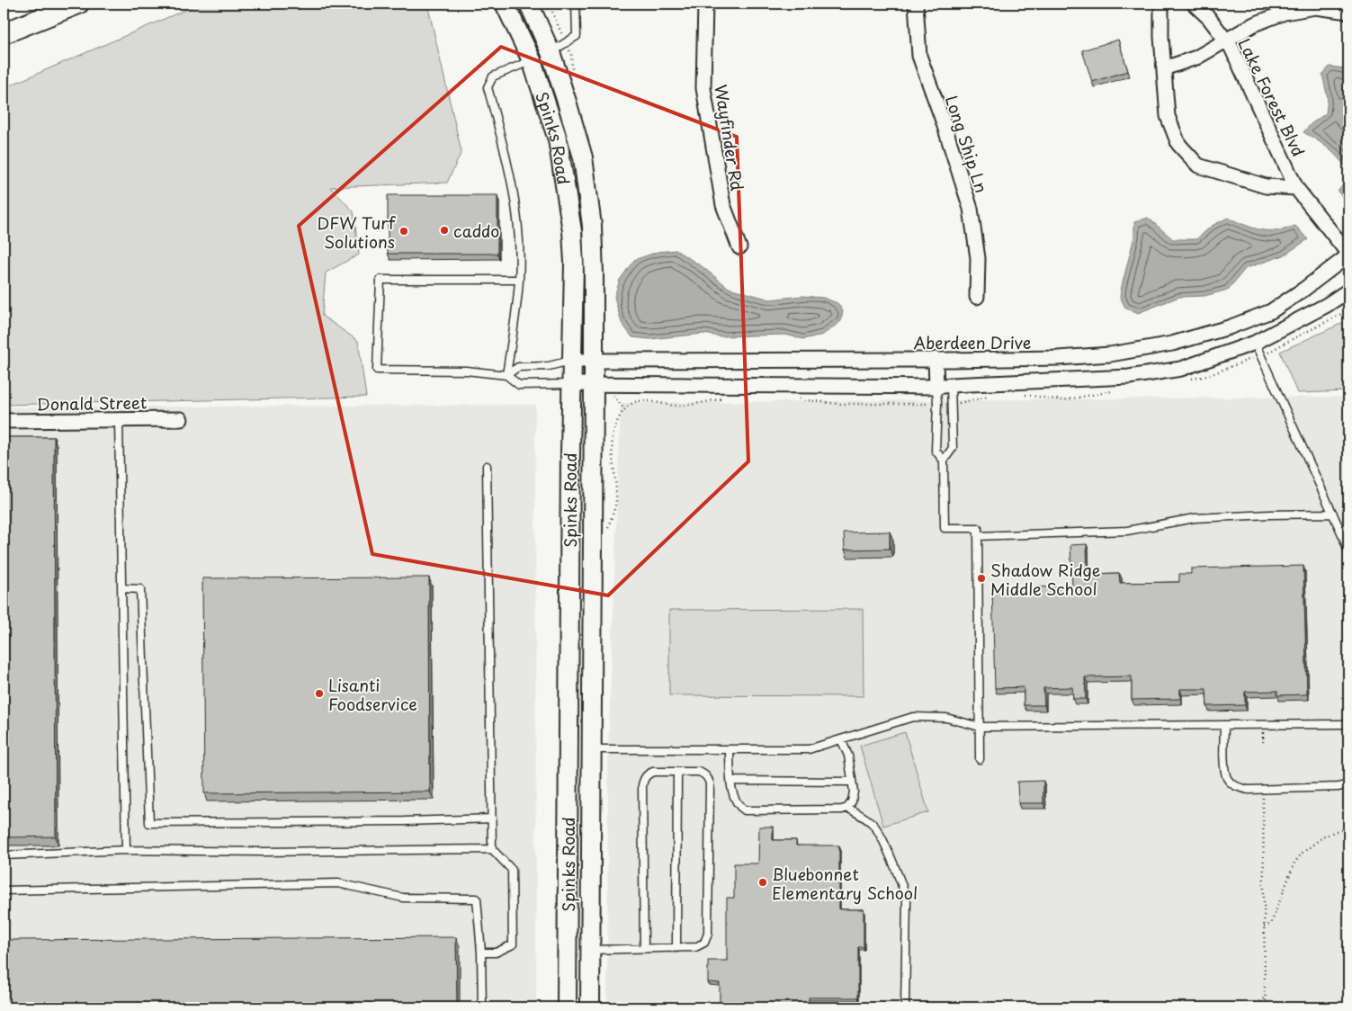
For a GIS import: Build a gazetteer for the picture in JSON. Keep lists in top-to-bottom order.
{
  "streets": {
    "main road": ["Spinks Road"],
    "street": [
      "Lake Forest Blvd",
      "Wayfinder Rd",
      "Long Ship Ln",
      "Aberdeen Drive",
      "Donald Street"
    ]
  },
  "crossings": [
    ["Lake Forest Blvd", "Aberdeen Drive"],
    ["Spinks Road", "Aberdeen Drive"]
  ],
  "places": [
    "caddo",
    "DFW Turf Solutions",
    "Shadow Ridge Middle School",
    "Lisanti Foodservice",
    "Bluebonnet Elementary School"
  ]
}
